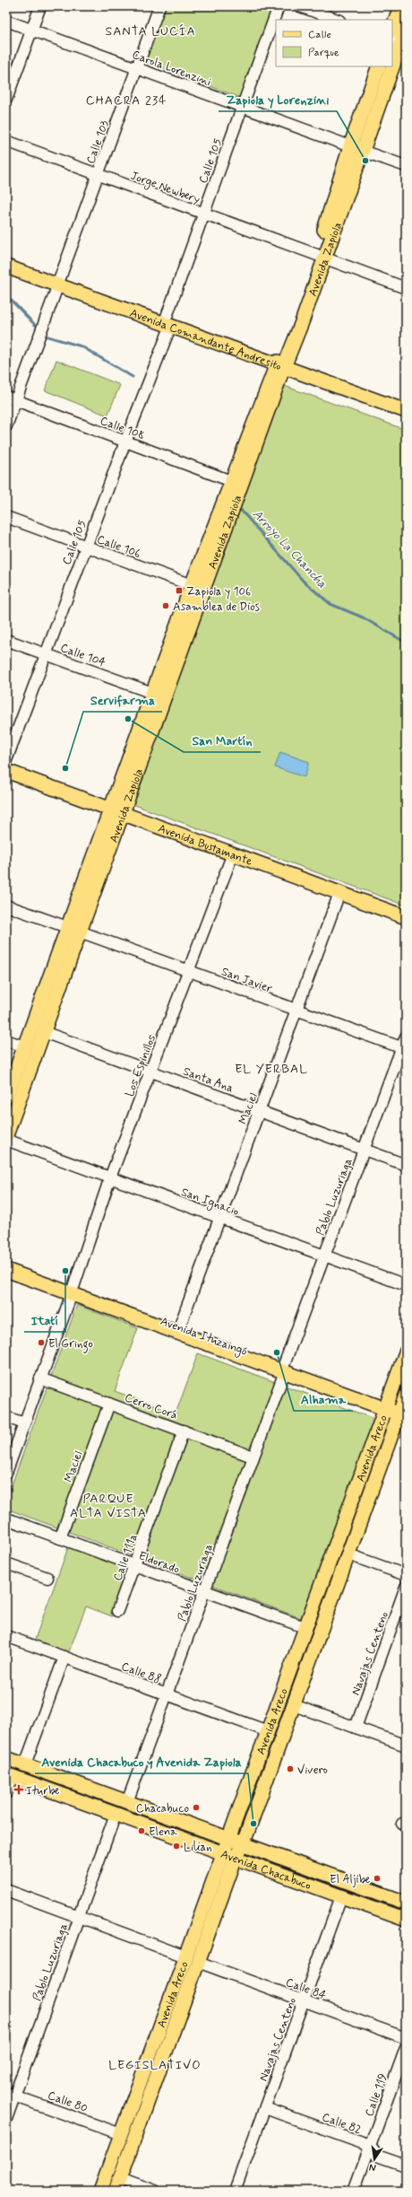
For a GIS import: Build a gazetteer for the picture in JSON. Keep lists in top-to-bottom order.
{
  "streets": {
    "main road": [
      "Avenida Zapiola",
      "Avenida Comandante Andresito",
      "Avenida Bustamante",
      "Avenida Ituzaingó",
      "Avenida Areco",
      "Avenida Chacabuco"
    ],
    "street": [
      "Carola Lorenzini",
      "Calle 103",
      "Calle 105",
      "Jorge Newbery",
      "Calle 108",
      "Calle 106",
      "Calle 104",
      "San Javier",
      "Los Espinillos",
      "Santa Ana",
      "Maciel",
      "Pablo Luzuriaga",
      "San Ignacio",
      "Cerro Corá",
      "Calle 111a",
      "Eldorado",
      "Navajas Centeno",
      "Calle 88",
      "Calle 84",
      "Calle 119",
      "Calle 80",
      "Calle 82"
    ]
  },
  "crossings": [
    ["Carola Lorenzini", "Calle 103"],
    ["Carola Lorenzini", "Calle 105"],
    ["Carola Lorenzini", "Avenida Zapiola"],
    ["Calle 103", "Jorge Newbery"],
    ["Calle 103", "Avenida Comandante Andresito"],
    ["Calle 103", "Calle 108"],
    ["Calle 105", "Jorge Newbery"],
    ["Calle 105", "Avenida Comandante Andresito"],
    ["Calle 105", "Calle 108"],
    ["Calle 105", "Calle 106"],
    ["Calle 105", "Calle 104"],
    ["Jorge Newbery", "Avenida Zapiola"],
    ["Avenida Zapiola", "Avenida Comandante Andresito"],
    ["Avenida Zapiola", "Calle 108"],
    ["Avenida Zapiola", "Calle 106"],
    ["Avenida Zapiola", "Calle 104"],
    ["Avenida Zapiola", "Avenida Bustamante"],
    ["Avenida Zapiola", "San Javier"],
    ["Avenida Zapiola", "Santa Ana"],
    ["Avenida Bustamante", "Los Espinillos"],
    ["Avenida Bustamante", "Maciel"],
    ["San Javier", "Los Espinillos"],
    ["San Javier", "Maciel"],
    ["San Javier", "Pablo Luzuriaga"],
    ["Los Espinillos", "Santa Ana"],
    ["Los Espinillos", "San Ignacio"],
    ["Los Espinillos", "Avenida Ituzaingó"],
    ["Los Espinillos", "Cerro Corá"],
    ["Santa Ana", "Maciel"],
    ["Santa Ana", "Pablo Luzuriaga"],
    ["Maciel", "San Ignacio"],
    ["Maciel", "Avenida Ituzaingó"],
    ["Maciel", "Cerro Corá"],
    ["Maciel", "Eldorado"],
    ["Pablo Luzuriaga", "San Ignacio"],
    ["Pablo Luzuriaga", "Avenida Ituzaingó"],
    ["Pablo Luzuriaga", "Cerro Corá"],
    ["Pablo Luzuriaga", "Eldorado"],
    ["Pablo Luzuriaga", "Calle 88"],
    ["Pablo Luzuriaga", "Avenida Chacabuco"],
    ["Pablo Luzuriaga", "Calle 80"],
    ["Avenida Ituzaingó", "Avenida Areco"],
    ["Cerro Corá", "Calle 111a"],
    ["Avenida Areco", "Eldorado"],
    ["Avenida Areco", "Calle 88"],
    ["Avenida Areco", "Avenida Chacabuco"],
    ["Avenida Areco", "Calle 84"],
    ["Avenida Areco", "Calle 80"],
    ["Calle 111a", "Eldorado"],
    ["Navajas Centeno", "Avenida Chacabuco"],
    ["Navajas Centeno", "Calle 84"],
    ["Navajas Centeno", "Calle 82"],
    ["Calle 119", "Calle 82"]
  ],
  "districts": [
    "SANTA LUCÍA",
    "CHACRA 234",
    "EL YERBAL",
    "PARQUE ALTA VISTA",
    "LEGISLATIVO"
  ],
  "water": ["Arroyo La Chancha"],
  "places": {
    "other": [
      "Zapiola y Lorenzini",
      "Asamblea de Dios",
      "San Martín",
      "Servifarma",
      "Itatí",
      "El Gringo",
      "Alhama",
      "Vivero",
      "Chacabuco",
      "Avenida Chacabuco y Avenida Zapiola",
      "Elena",
      "Lilian",
      "El Aljibe"
    ],
    "transit": ["Zapiola y 106"],
    "health": ["Iturbe"]
  },
  "legend": ["Calle", "Parque"],
  "north": "bottom"
}
